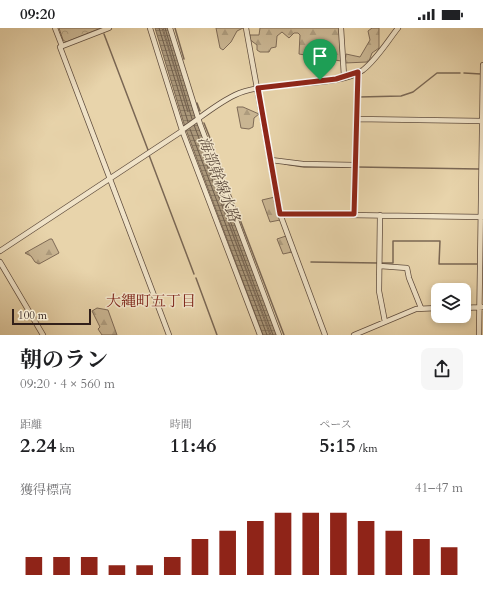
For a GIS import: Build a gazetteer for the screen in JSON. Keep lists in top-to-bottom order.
{
  "districts": ["大縄町五丁目"],
  "water": ["海部幹線水路"],
  "scale_bar": "100 m",
  "page": {
    "status": "09:20",
    "scale": "100 m",
    "heading": ["朝のラン", "09:20 · 4 × 560 m"],
    "stats": [
      ["距離", "2.24 km"],
      ["時間", "11:46"],
      ["ペース", "5:15 /km"]
    ],
    "chart": ["獲得標高", "41–47 m"]
  }
}
